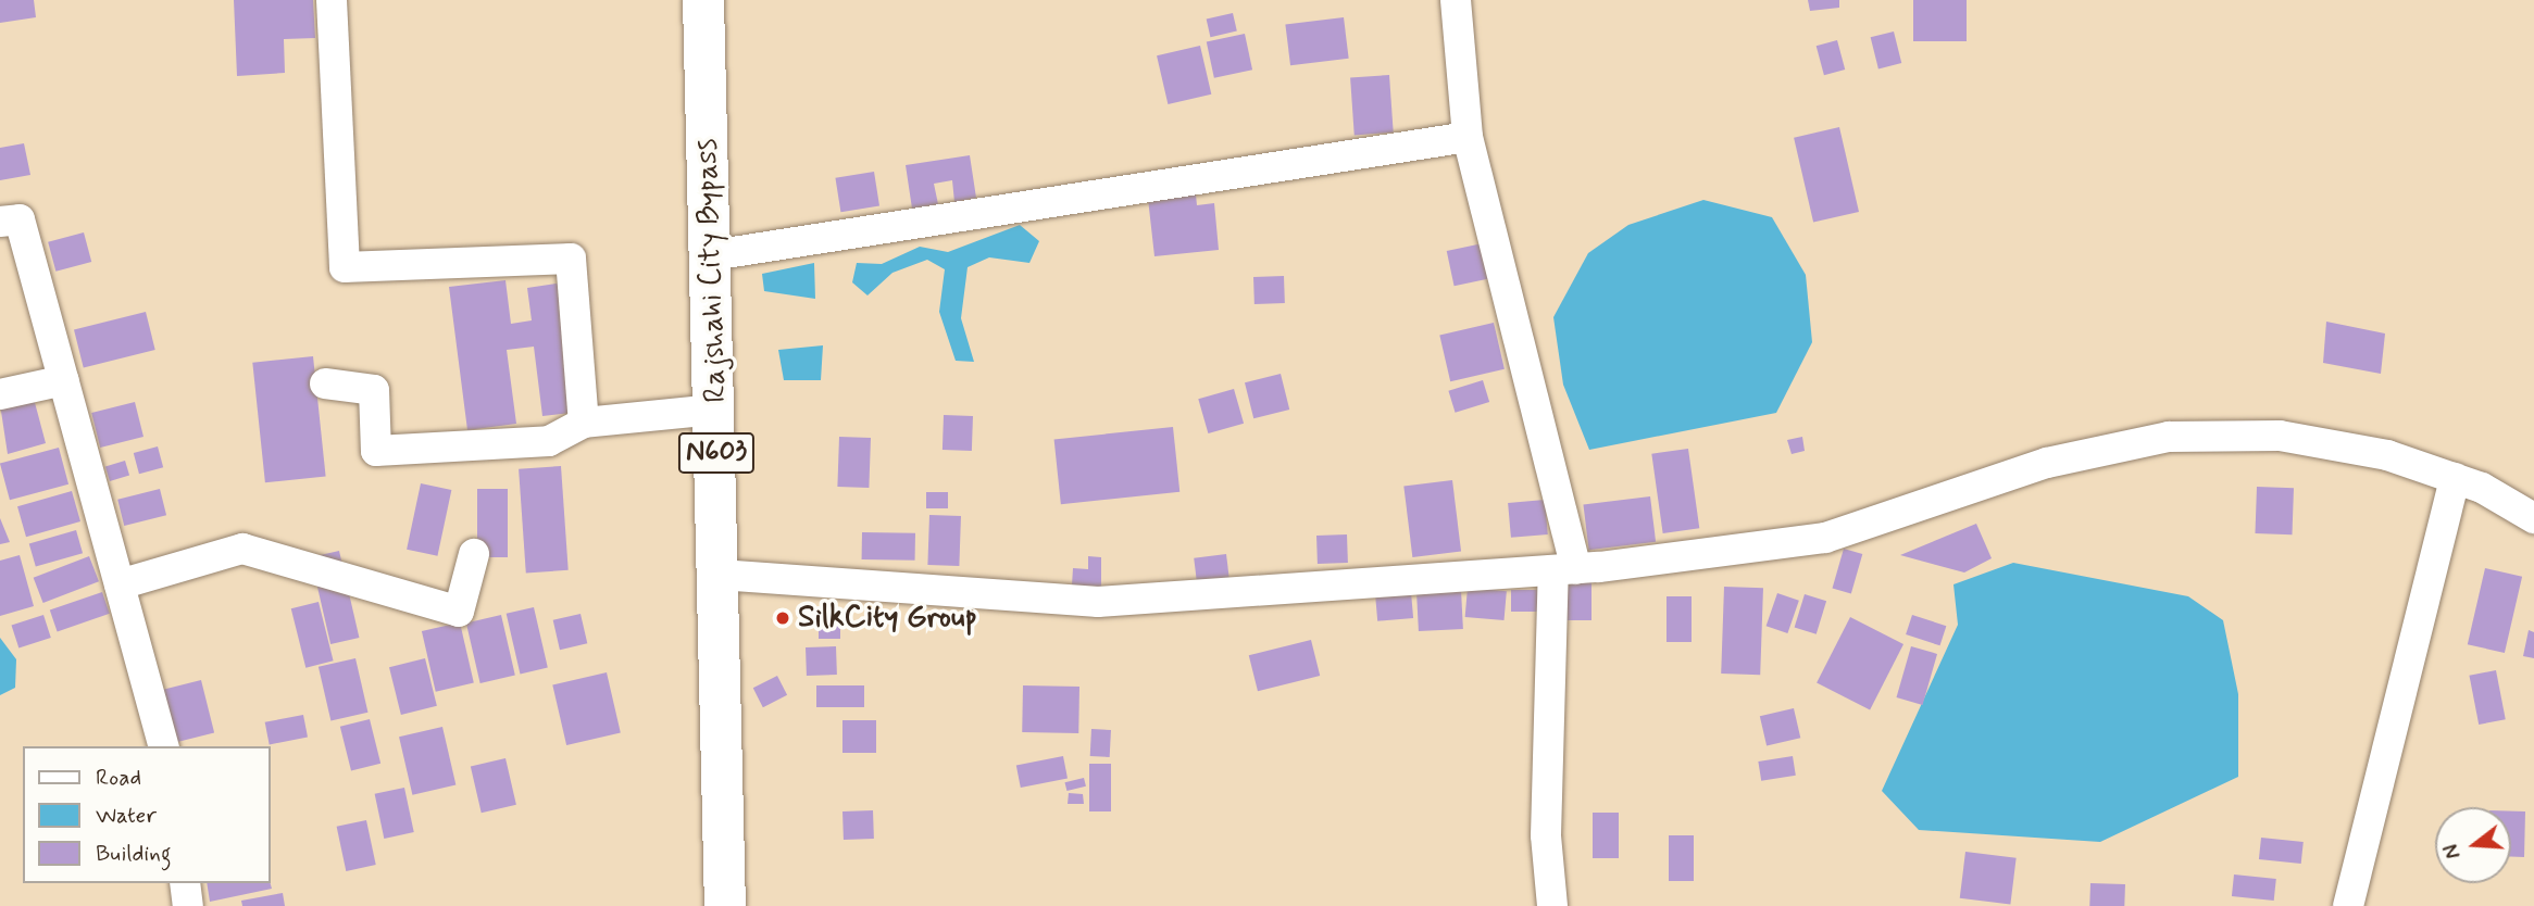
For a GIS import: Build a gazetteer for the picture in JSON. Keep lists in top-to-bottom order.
{
  "streets": {
    "highway": ["Rajshahi City Bypass", "N603"]
  },
  "places": ["SilkCity Group"],
  "legend": ["Road", "Water", "Building"],
  "north": "left"
}
